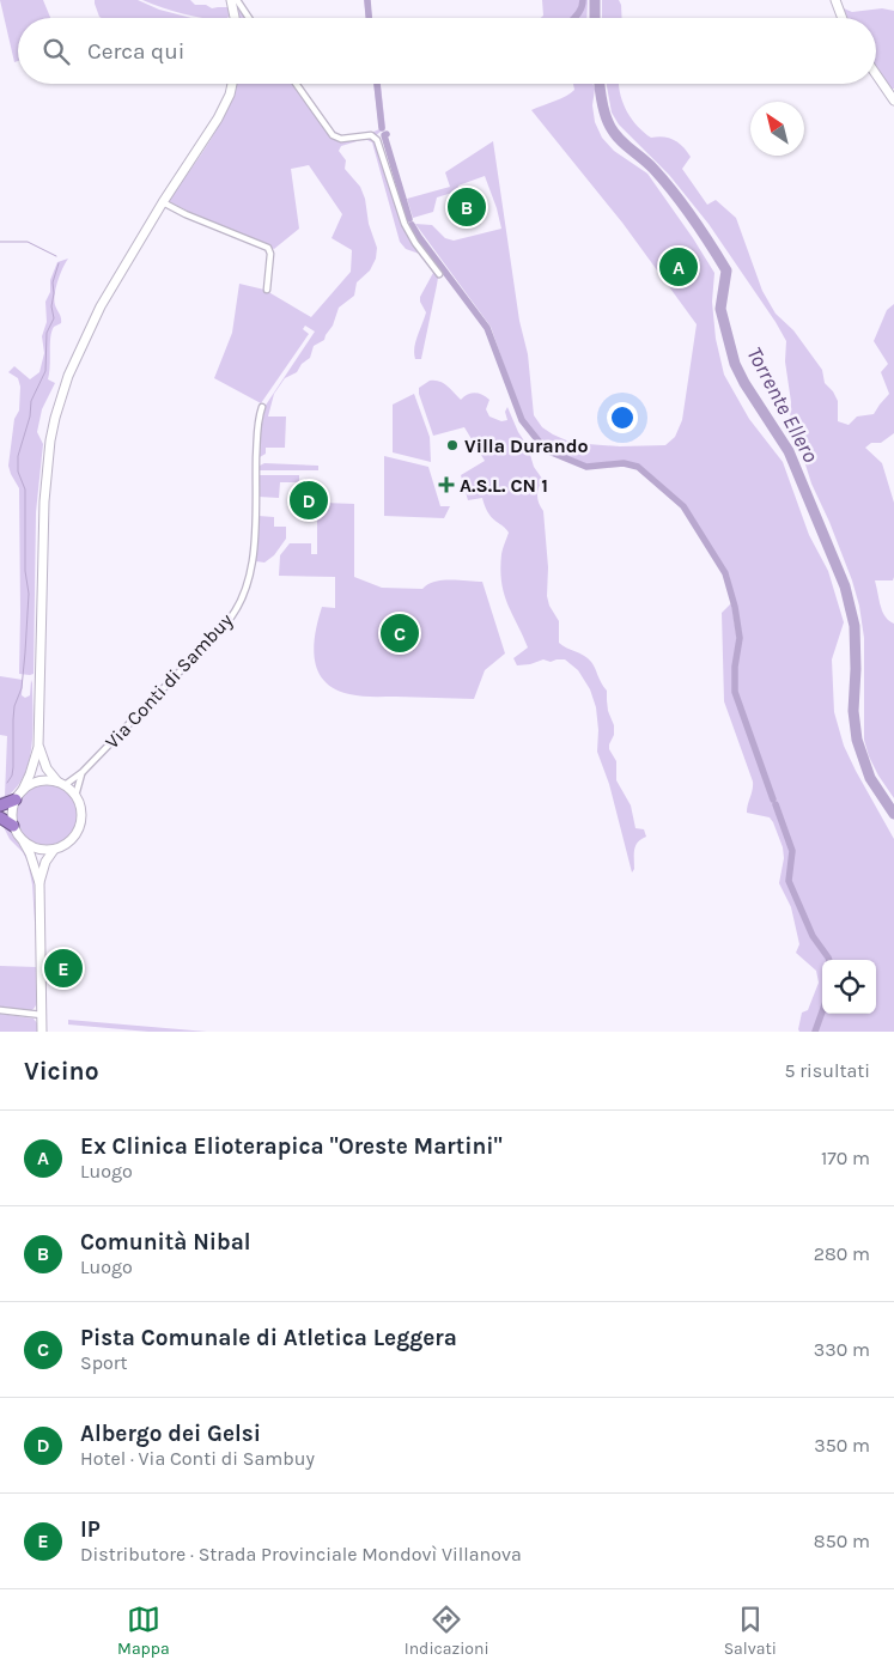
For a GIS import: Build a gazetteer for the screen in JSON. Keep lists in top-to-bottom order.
{
  "streets": {
    "street": ["Via Conti di Sambuy"]
  },
  "water": ["Torrente Ellero"],
  "places": {
    "other": ["Villa Durando"],
    "health": ["A.S.L. CN 1"]
  },
  "north": "top left",
  "page": {
    "search": "Cerca qui",
    "pins": [
      "B",
      "A",
      "D",
      "C",
      "E"
    ],
    "heading": ["Vicino", "5 risultati"],
    "list": [
      {
        "mark": "A",
        "name": "Ex Clinica Elioterapica \"Oreste Martini\"",
        "note": "Luogo",
        "value": "170 m"
      },
      {
        "mark": "B",
        "name": "Comunità Nibal",
        "note": "Luogo",
        "value": "280 m"
      },
      {
        "mark": "C",
        "name": "Pista Comunale di Atletica Leggera",
        "note": "Sport",
        "value": "330 m"
      },
      {
        "mark": "D",
        "name": "Albergo dei Gelsi",
        "note": "Hotel · Via Conti di Sambuy",
        "value": "350 m"
      },
      {
        "mark": "E",
        "name": "IP",
        "note": "Distributore · Strada Provinciale Mondovì Villanova",
        "value": "850 m"
      }
    ],
    "nav": ["Mappa", "Indicazioni", "Salvati"]
  }
}
